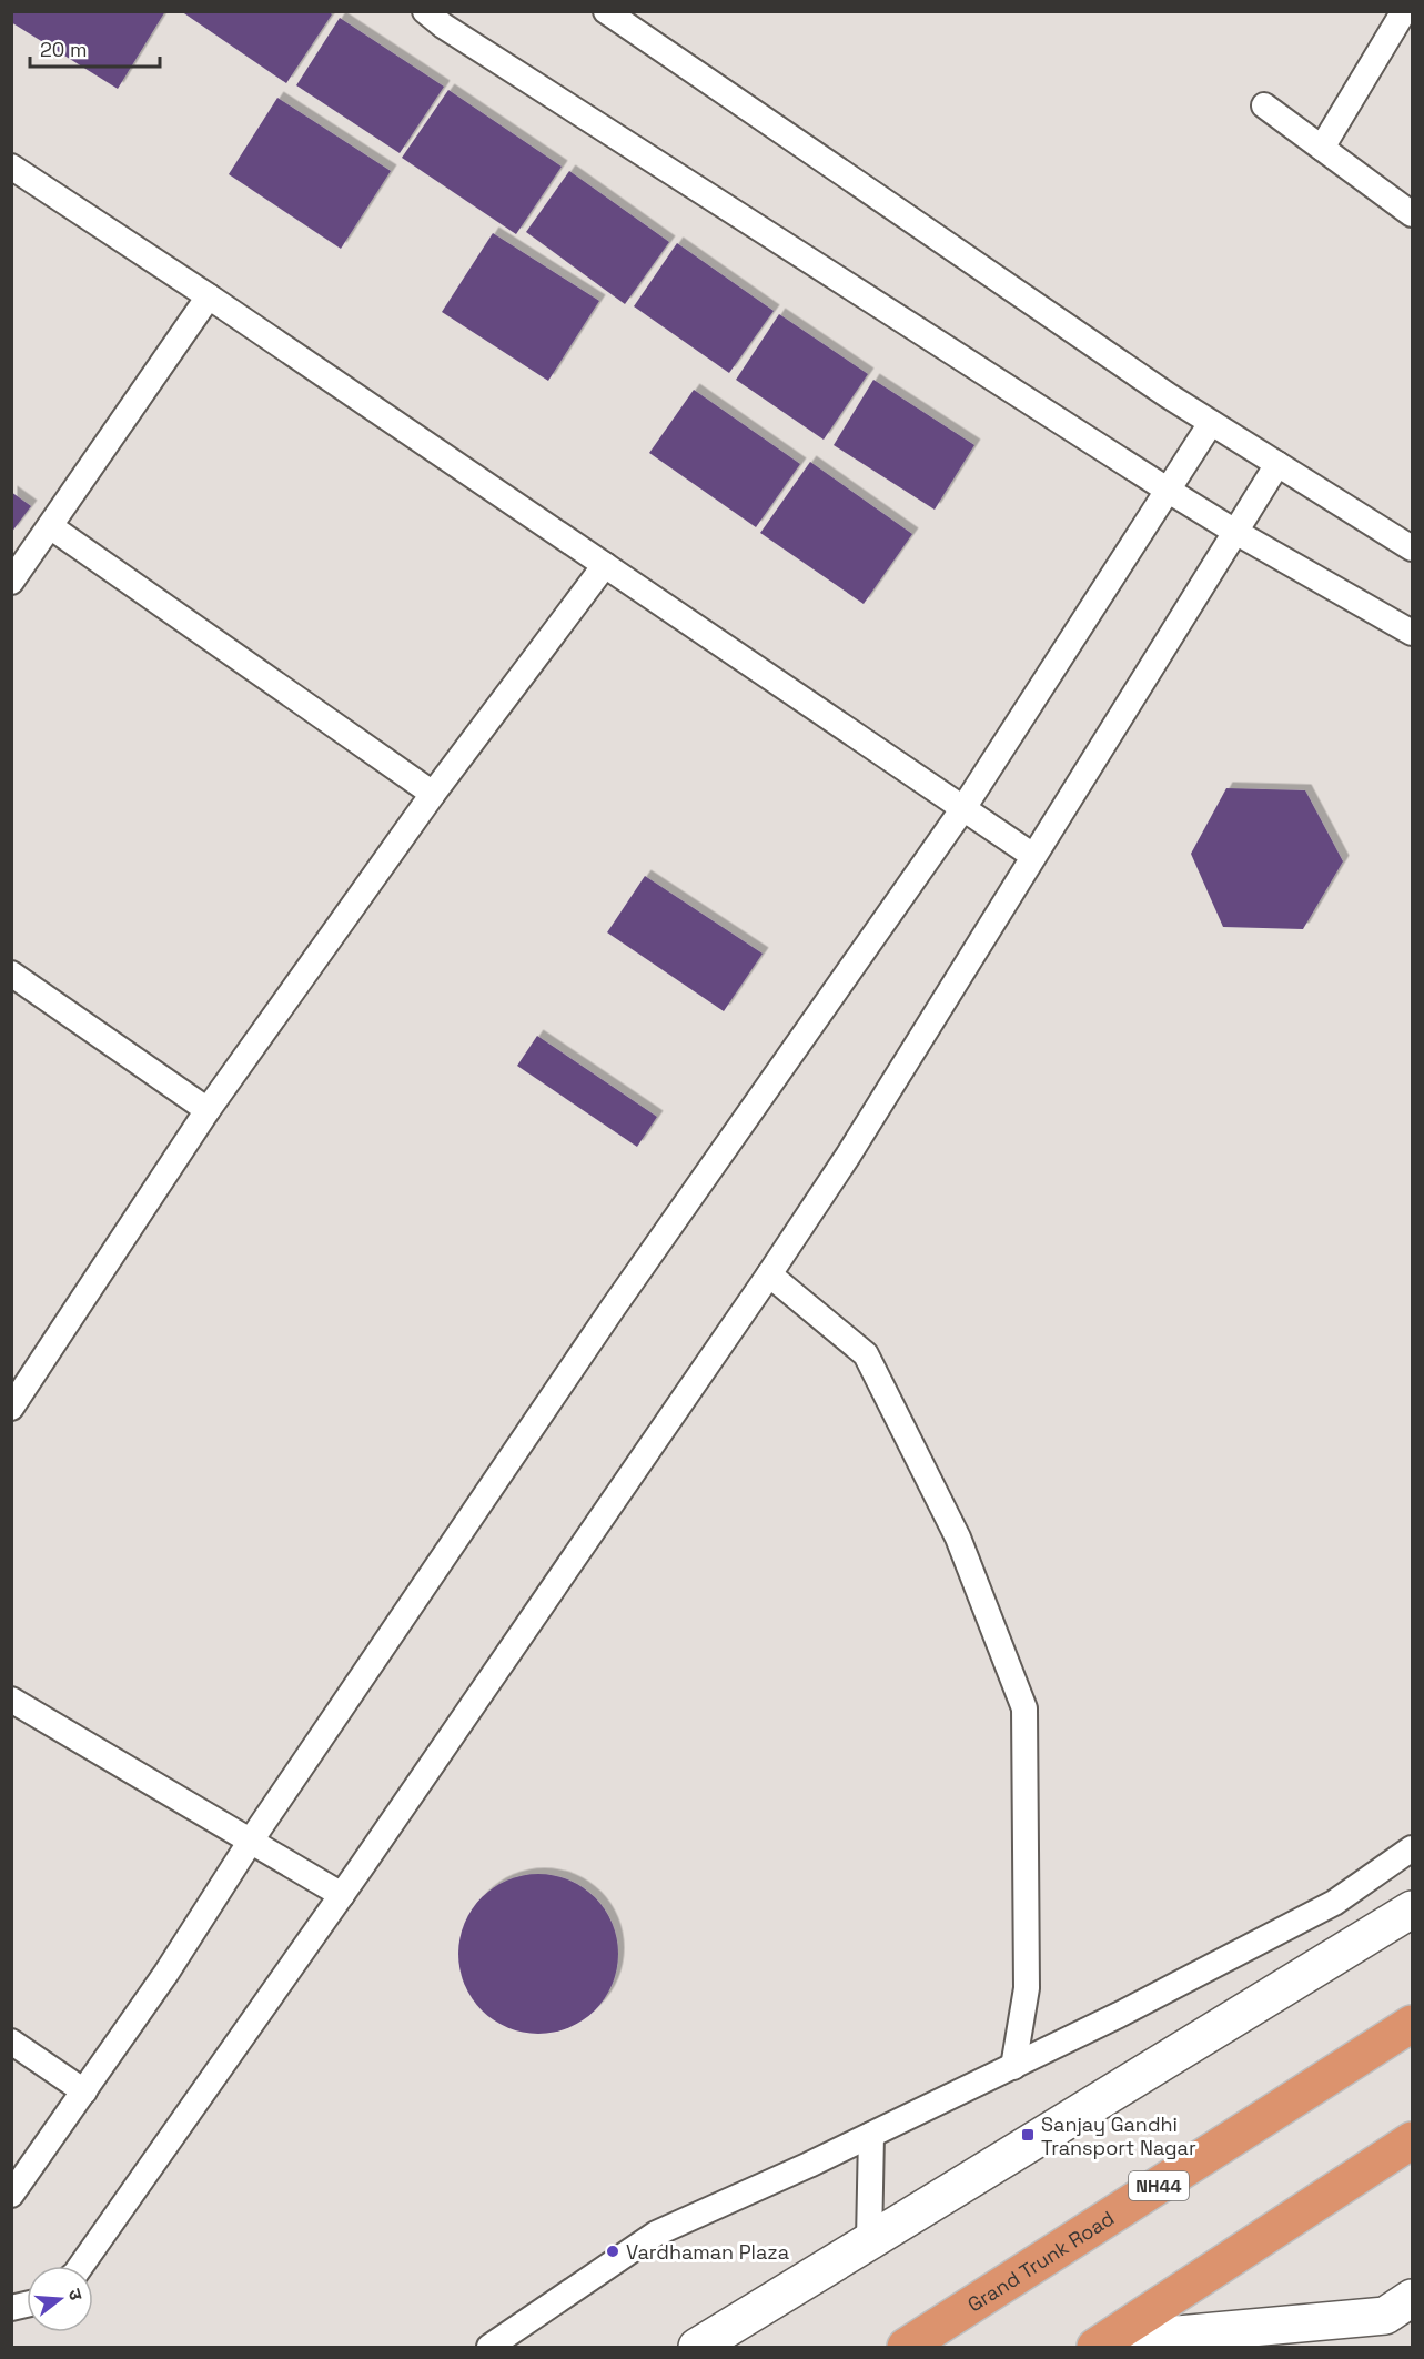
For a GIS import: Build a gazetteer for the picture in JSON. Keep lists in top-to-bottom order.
{
  "streets": {
    "highway": ["NH44", "Grand Trunk Road"]
  },
  "places": {
    "transit": ["Sanjay Gandhi Transport Nagar"],
    "other": ["Vardhaman Plaza"]
  },
  "scale_bar": "20 m",
  "north": "right"
}
